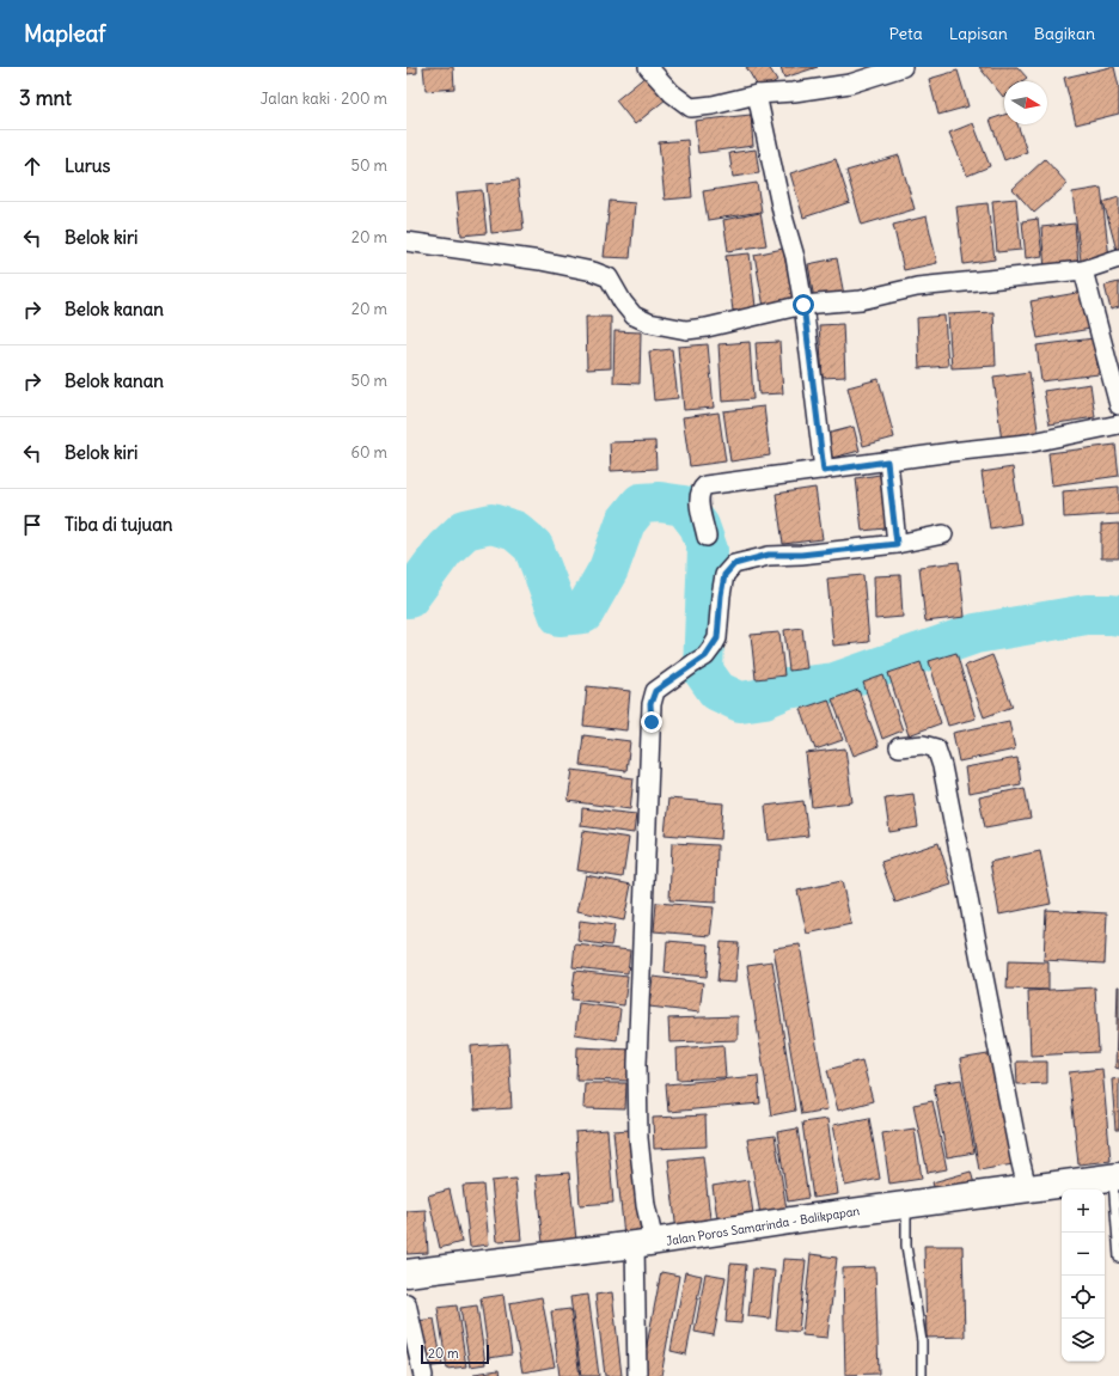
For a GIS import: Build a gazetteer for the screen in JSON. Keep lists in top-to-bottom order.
{
  "streets": {
    "highway": ["Jalan Poros Samarinda - Balikpapan"]
  },
  "scale_bar": "20 m",
  "north": "right",
  "page": {
    "header": "Mapleaf",
    "nav": ["Peta", "Lapisan", "Bagikan"],
    "heading": ["3 mnt", "Jalan kaki · 200 m"],
    "list": [
      ["Lurus", "50 m"],
      ["Belok kiri", "20 m"],
      ["Belok kanan", "20 m"],
      ["Belok kanan", "50 m"],
      ["Belok kiri", "60 m"],
      "Tiba di tujuan"
    ],
    "map_buttons": ["+", "−"],
    "scale": "20 m"
  }
}
